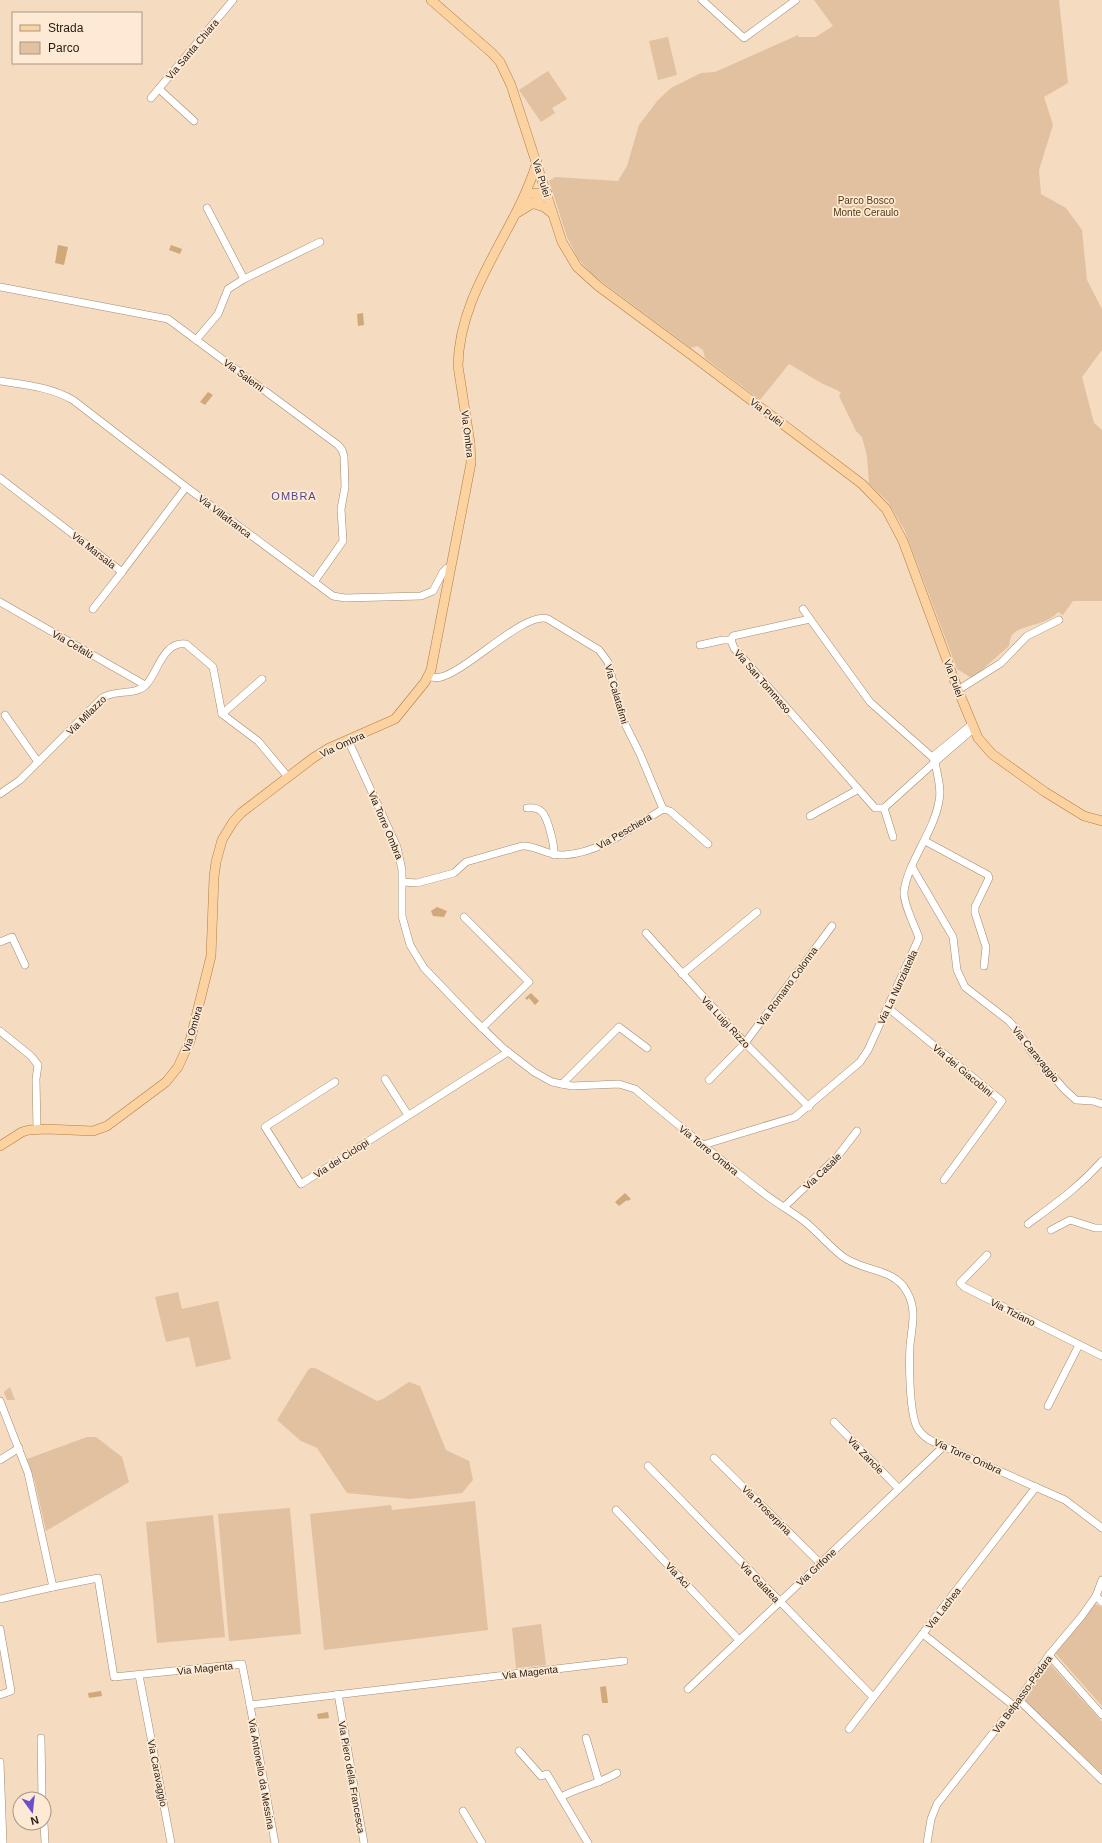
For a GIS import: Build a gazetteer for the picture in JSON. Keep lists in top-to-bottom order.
{
  "streets": {
    "main road": ["Via Pulei", "Via Ombra"],
    "street": [
      "Via Santa Chiara",
      "Via Salemi",
      "Via Villafranca",
      "Via Marsala",
      "Via Cefalù",
      "Via San Tommaso",
      "Via Calatafimi",
      "Via Milazzo",
      "Via Torre Ombra",
      "Via Peschiera",
      "Via Romano Colonna",
      "Via La Nunziatella",
      "Via Luigi Rizzo",
      "Via Caravaggio",
      "Via dei Giacobini",
      "Via dei Ciclopi",
      "Via Casale",
      "Via Tiziano",
      "Via Zancle",
      "Via Proserpina",
      "Via Grifone",
      "Via Aci",
      "Via Galatea",
      "Via Lachea",
      "Via Magenta",
      "Via Belpasso-Pedara",
      "Via Antonello da Messina",
      "Via Piero della Francesca"
    ]
  },
  "crossings": [
    ["Via Pulei", "Via Ombra"],
    ["Via Salemi", "Via Villafranca"],
    ["Via Ombra", "Via Villafranca"],
    ["Via Ombra", "Via Calatafimi"],
    ["Via Ombra", "Via Torre Ombra"],
    ["Via Villafranca", "Via Marsala"],
    ["Via Cefalù", "Via Milazzo"],
    ["Via Calatafimi", "Via Peschiera"],
    ["Via Torre Ombra", "Via Peschiera"],
    ["Via Torre Ombra", "Via La Nunziatella"],
    ["Via Torre Ombra", "Via dei Ciclopi"],
    ["Via Torre Ombra", "Via Casale"],
    ["Via Torre Ombra", "Via Grifone"],
    ["Via Torre Ombra", "Via Lachea"],
    ["Via Romano Colonna", "Via Luigi Rizzo"],
    ["Via La Nunziatella", "Via Luigi Rizzo"],
    ["Via La Nunziatella", "Via Caravaggio"],
    ["Via La Nunziatella", "Via dei Giacobini"],
    ["Via Caravaggio", "Via Magenta"],
    ["Via Zancle", "Via Grifone"],
    ["Via Proserpina", "Via Grifone"],
    ["Via Grifone", "Via Aci"],
    ["Via Grifone", "Via Galatea"],
    ["Via Galatea", "Via Lachea"],
    ["Via Magenta", "Via Antonello da Messina"],
    ["Via Magenta", "Via Piero della Francesca"]
  ],
  "districts": ["OMBRA"],
  "parks": ["Parco Bosco Monte Ceraulo"],
  "legend": ["Strada", "Parco"],
  "north": "bottom"
}
